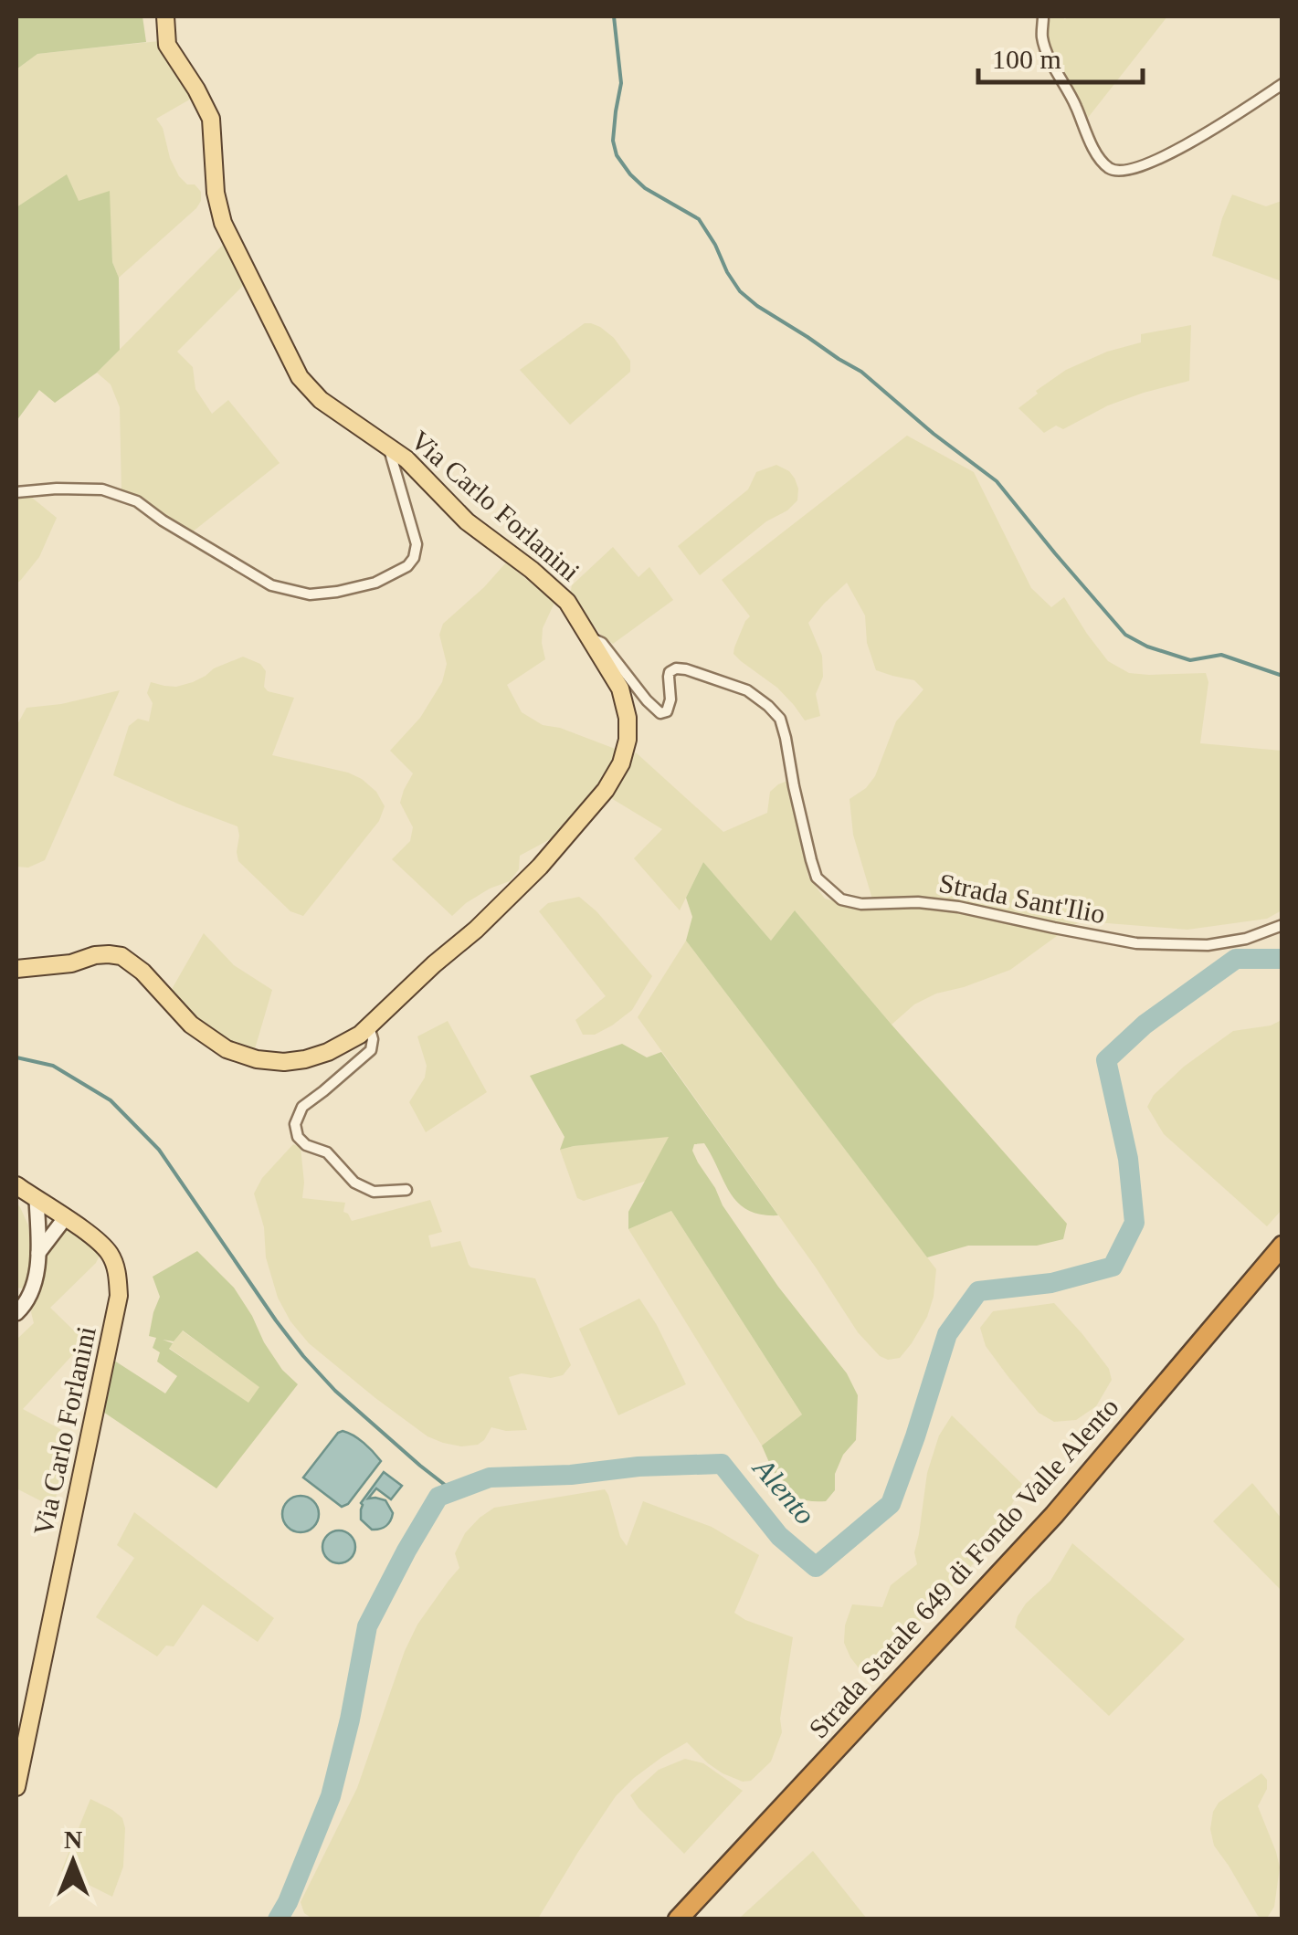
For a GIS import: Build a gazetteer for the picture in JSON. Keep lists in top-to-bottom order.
{
  "streets": {
    "highway": ["Strada Statale 649 di Fondo Valle Alento"],
    "main road": ["Via Carlo Forlanini"],
    "street": ["Strada Sant'Ilio"]
  },
  "crossings": [
    ["Via Carlo Forlanini", "Strada Sant'Ilio"]
  ],
  "water": ["Alento"],
  "scale_bar": "100 m",
  "north": "top"
}
